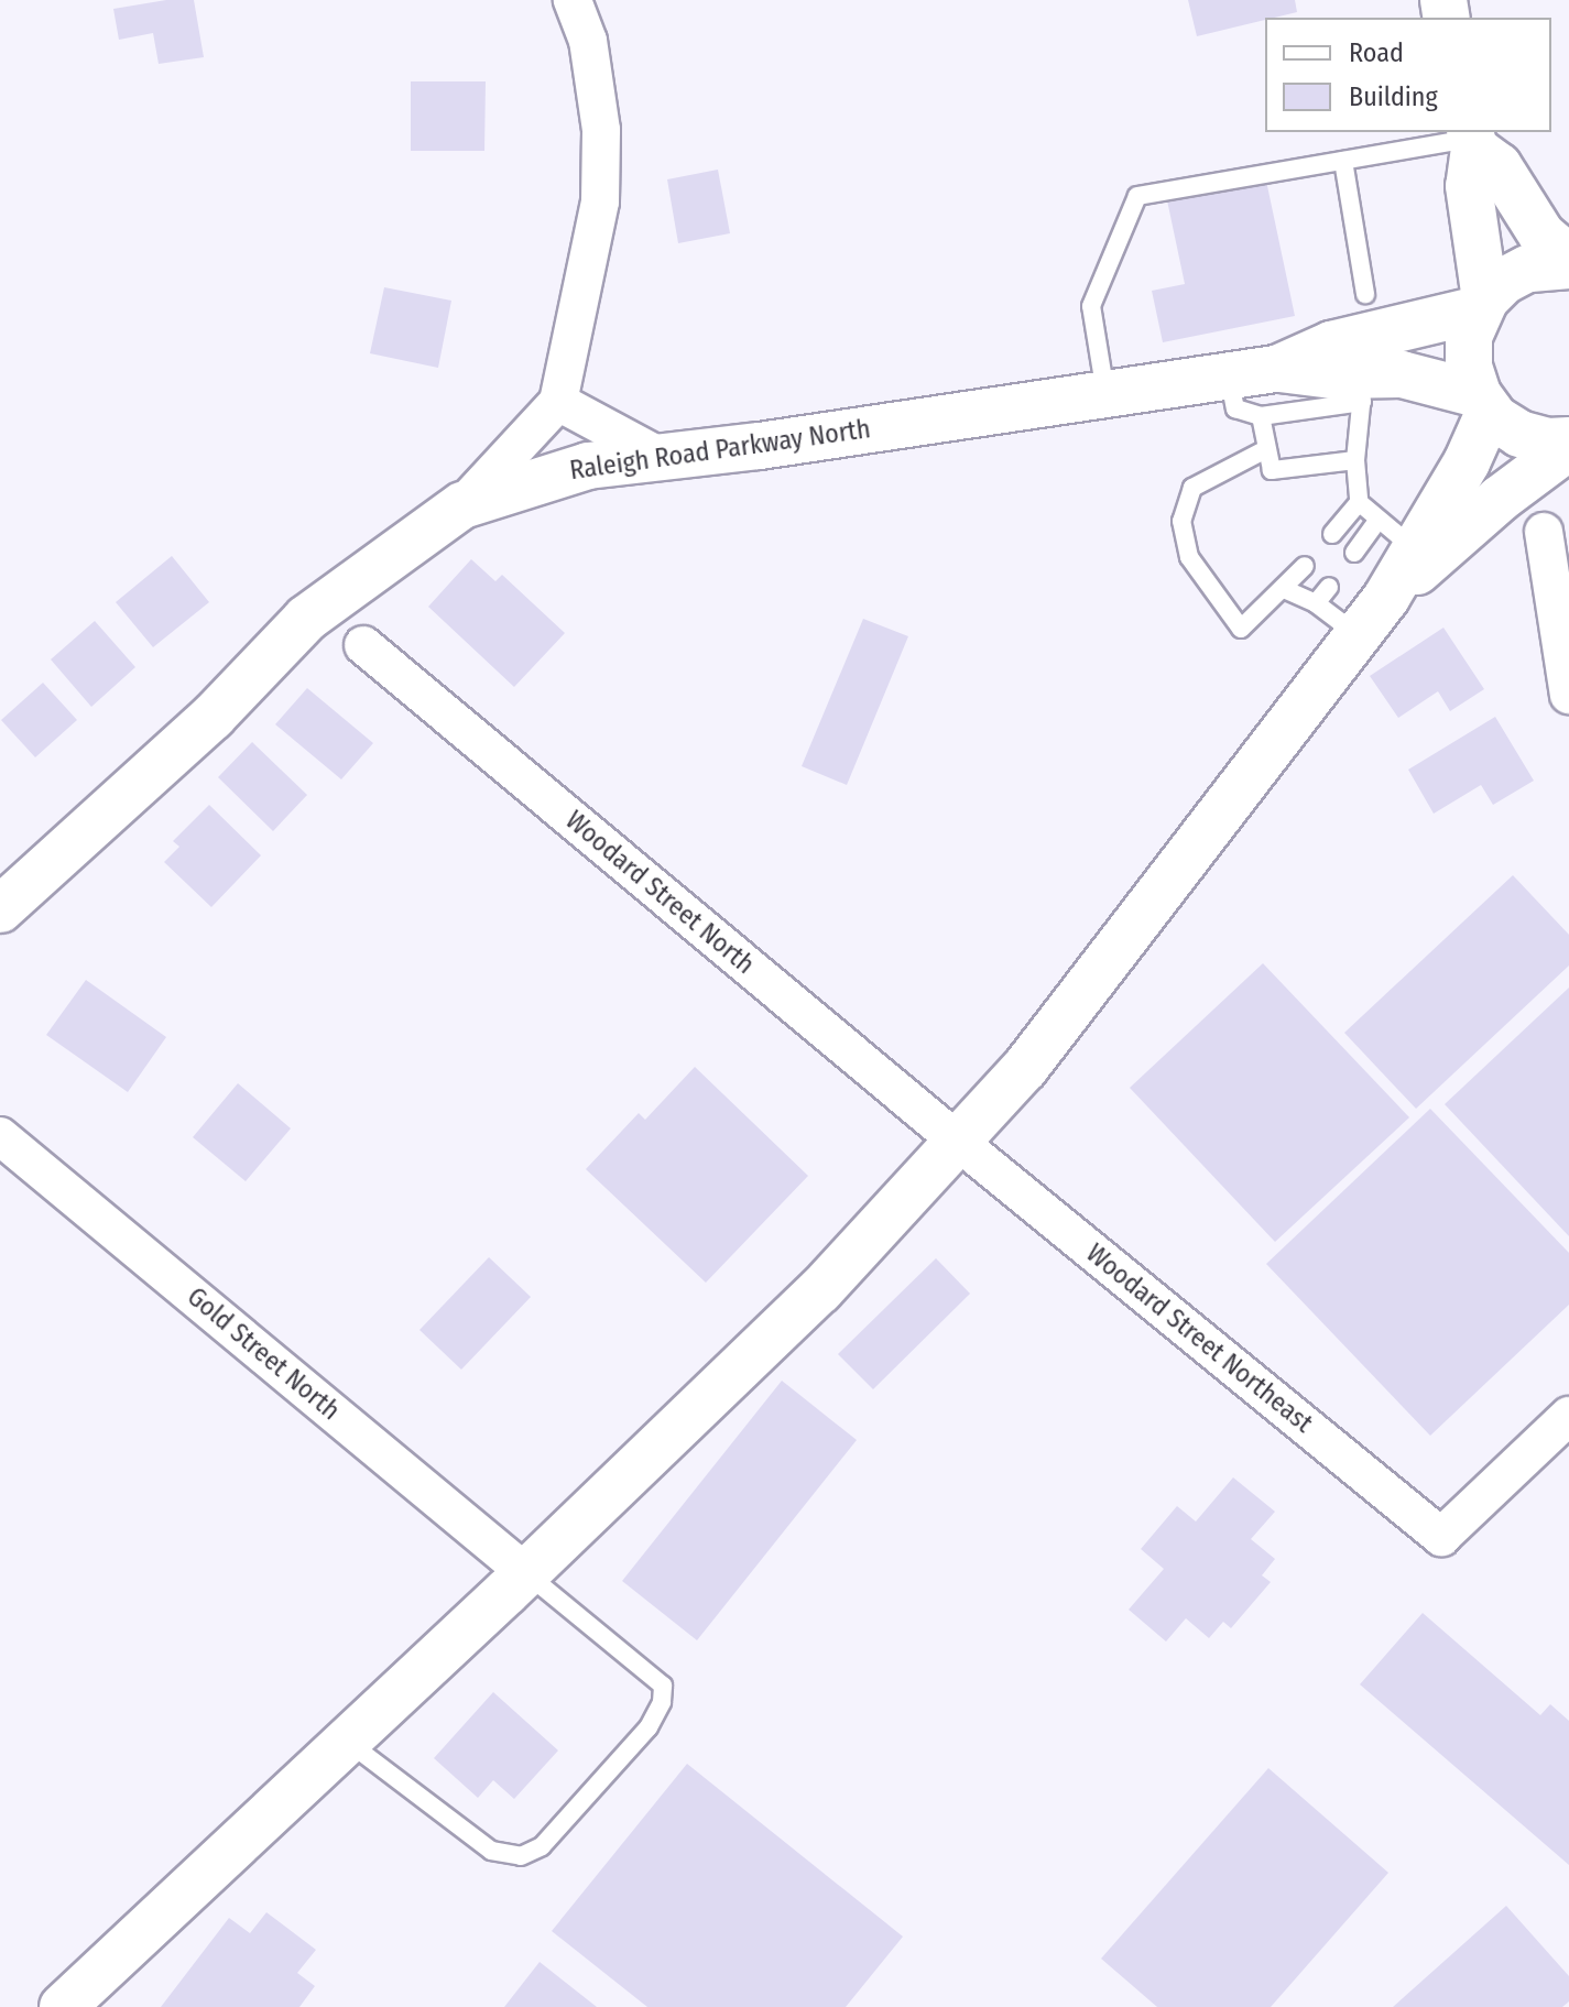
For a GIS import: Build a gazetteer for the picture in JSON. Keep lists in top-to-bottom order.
{
  "streets": {
    "street": [
      "Raleigh Road Parkway North",
      "Woodard Street North",
      "Woodard Street Northeast",
      "Gold Street North"
    ]
  },
  "crossings": [
    ["Woodard Street North", "Woodard Street Northeast"]
  ],
  "legend": ["Road", "Building"]
}
